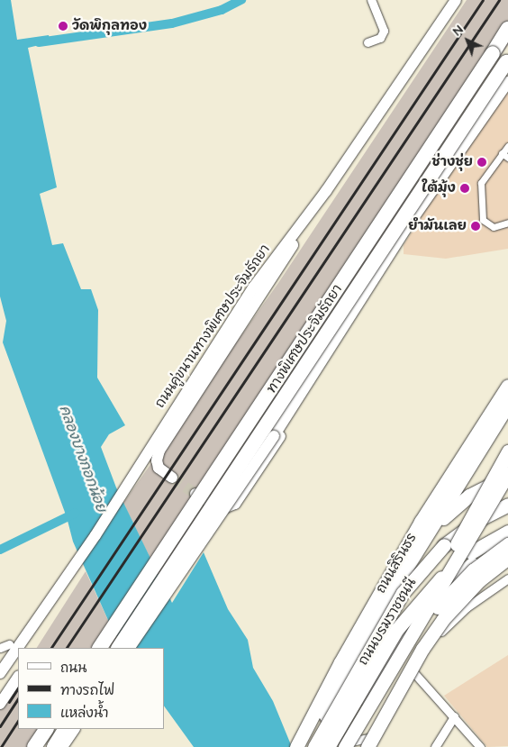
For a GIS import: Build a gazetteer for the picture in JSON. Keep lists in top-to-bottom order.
{
  "streets": {
    "highway": ["ทางพิเศษประจิมรัถยา"],
    "main road": ["ถนนคู่ขนานทางพิเศษประจิมรัถยา", "ถนนสิรินธร", "ถนนบรมราชชนนี"]
  },
  "water": ["คลองบางกอกน้อย"],
  "places": [
    "วัดพิกุลทอง",
    "ช่างชุ่ย",
    "ใต้มุ้ง",
    "ยำมันเลย"
  ],
  "legend": ["ถนน", "ทางรถไฟ", "แหล่งน้ำ"],
  "north": "top left"
}
